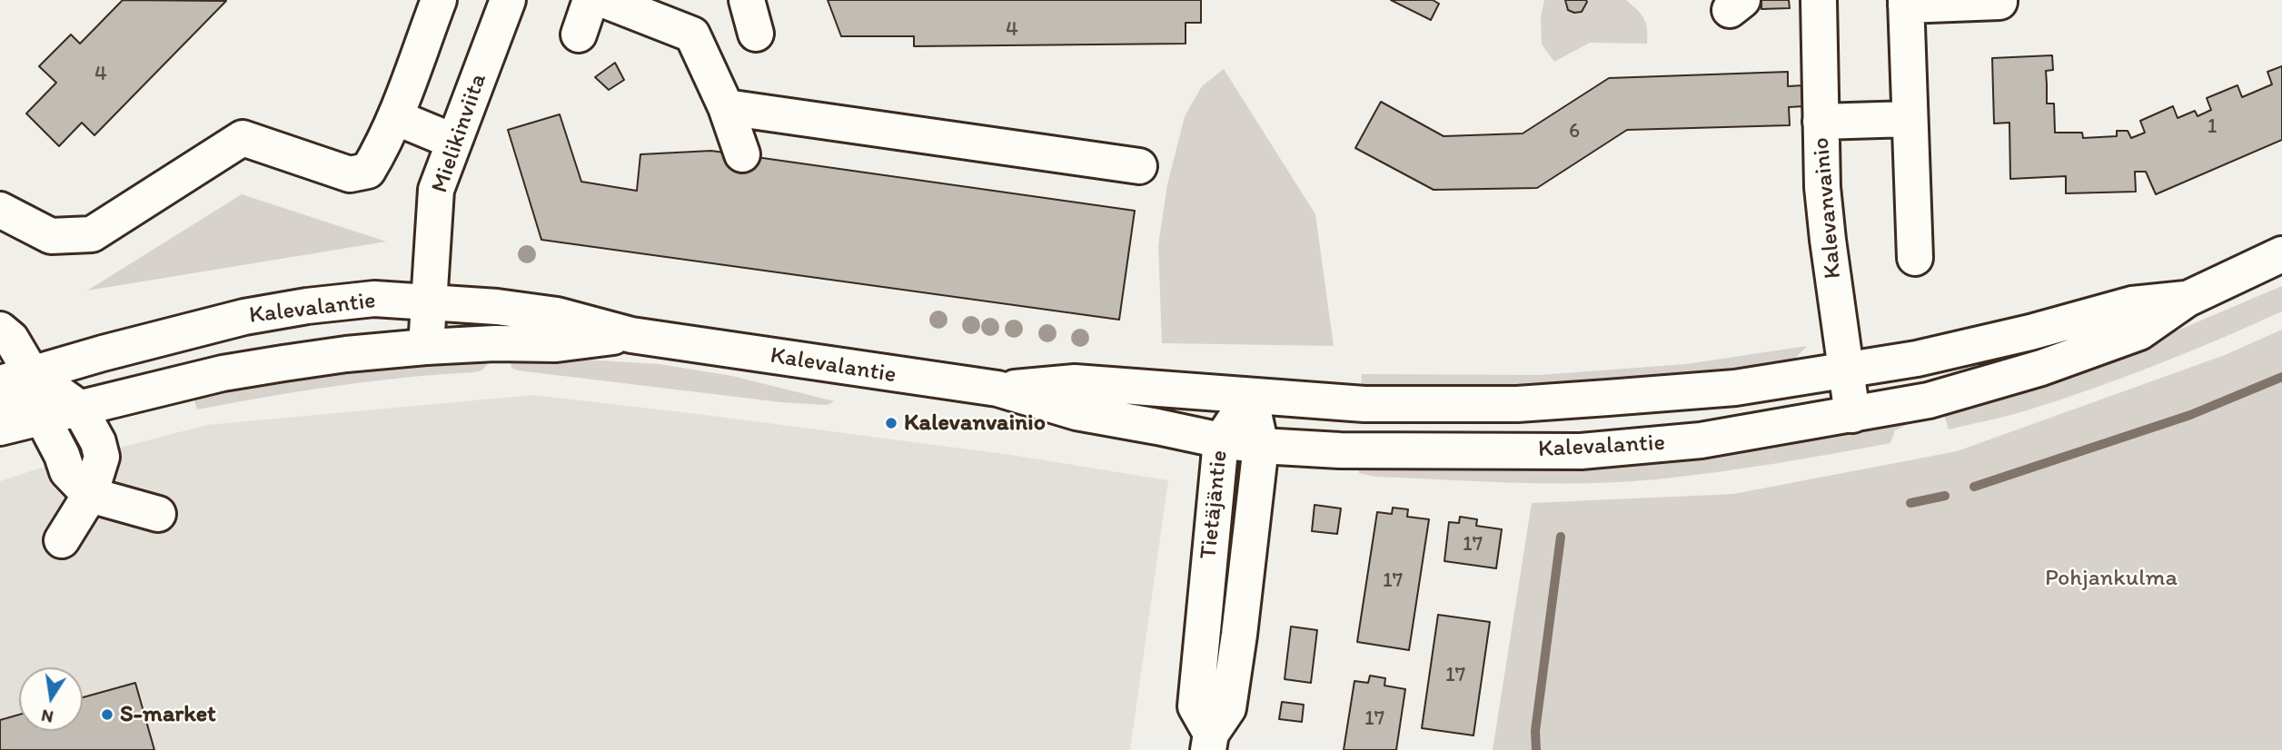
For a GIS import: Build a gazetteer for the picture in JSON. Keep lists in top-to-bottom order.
{
  "streets": {
    "main road": [
      "Mielikinviita",
      "Kalevanvainio",
      "Kalevalantie",
      "Tietäjäntie"
    ]
  },
  "crossings": [
    ["Mielikinviita", "Kalevalantie"],
    ["Kalevanvainio", "Kalevalantie"],
    ["Kalevalantie", "Tietäjäntie"]
  ],
  "parks": ["Pohjankulma"],
  "places": ["Kalevanvainio", "S-market"],
  "house_numbers": [
    "4",
    "4",
    "1",
    "6",
    "17",
    "17",
    "17",
    "17"
  ],
  "north": "bottom"
}
